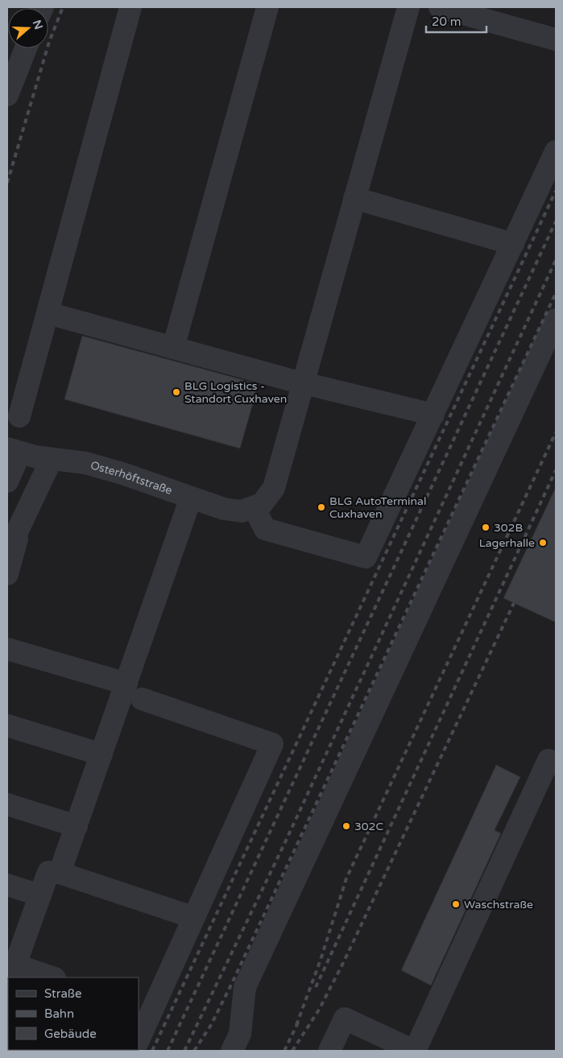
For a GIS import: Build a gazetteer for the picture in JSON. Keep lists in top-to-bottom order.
{
  "streets": {
    "street": ["Osterhöftstraße"]
  },
  "places": [
    "BLG Logistics - Standort Cuxhaven",
    "BLG AutoTerminal Cuxhaven",
    "302B",
    "Lagerhalle",
    "302C",
    "Waschstraße"
  ],
  "legend": ["Straße", "Bahn", "Gebäude"],
  "scale_bar": "20 m",
  "north": "right"
}
